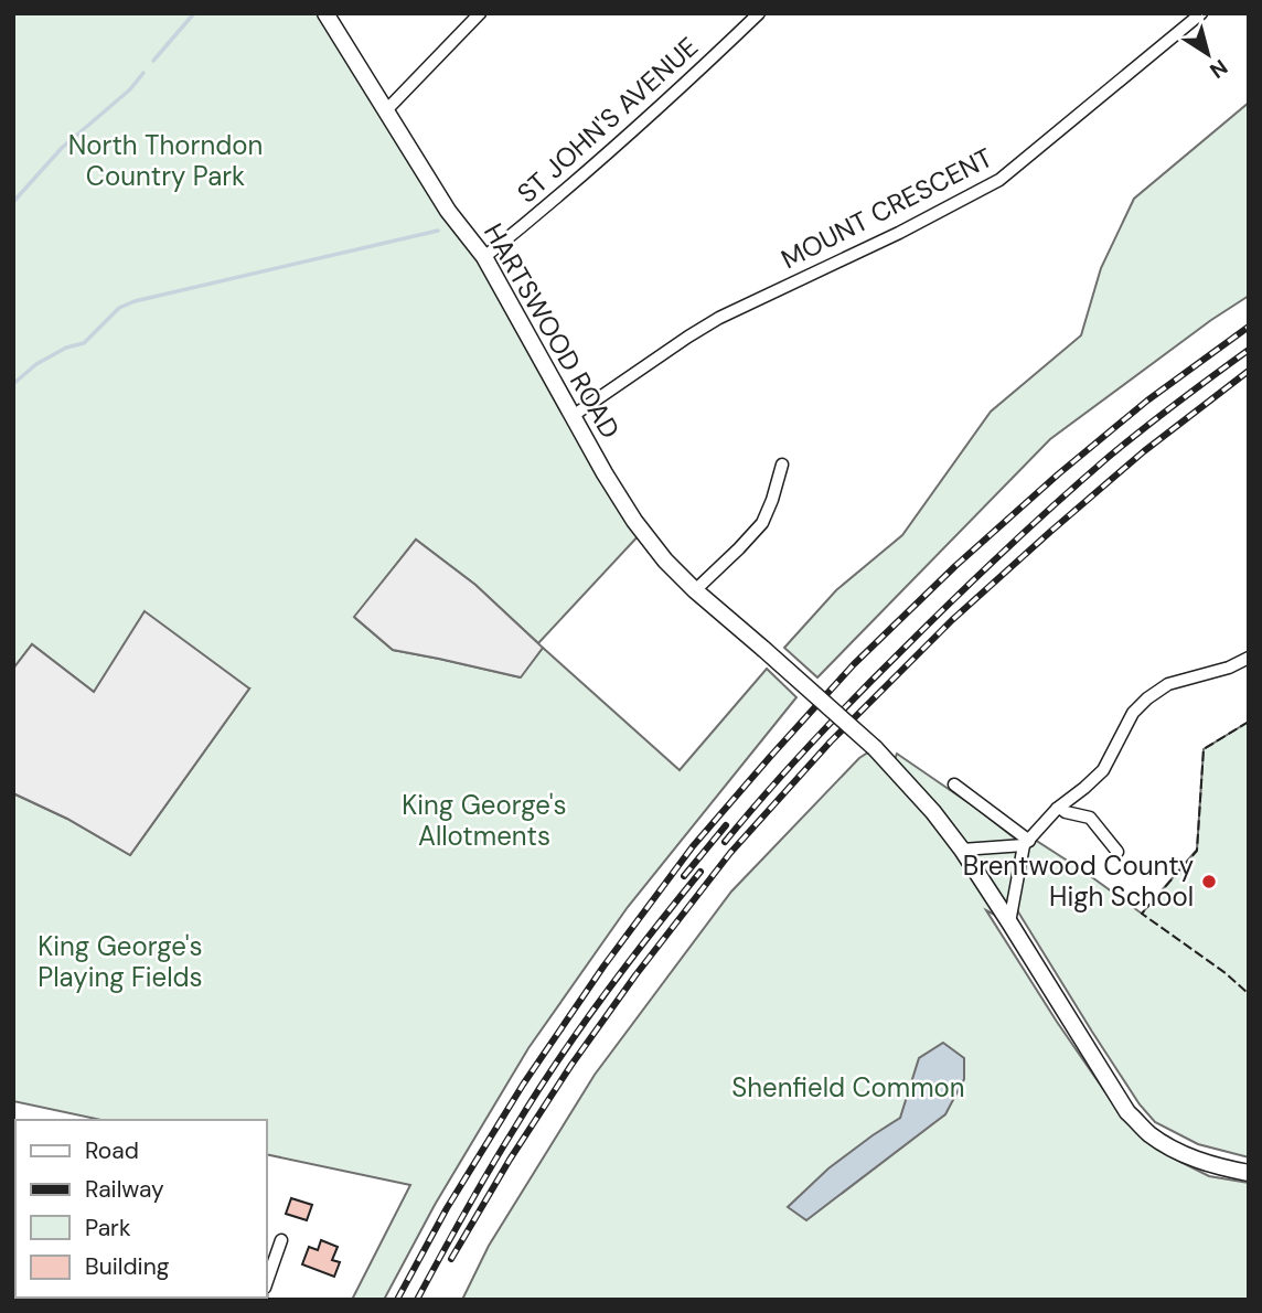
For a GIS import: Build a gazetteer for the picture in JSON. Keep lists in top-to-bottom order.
{
  "streets": {
    "street": ["ST JOHN'S AVENUE", "MOUNT CRESCENT", "HARTSWOOD ROAD"]
  },
  "crossings": [
    ["ST JOHN'S AVENUE", "HARTSWOOD ROAD"],
    ["MOUNT CRESCENT", "HARTSWOOD ROAD"]
  ],
  "parks": [
    "North Thorndon Country Park",
    "King George's Allotments",
    "King George's Playing Fields",
    "Shenfield Common"
  ],
  "places": ["Brentwood County High School"],
  "legend": [
    "Road",
    "Railway",
    "Park",
    "Building"
  ],
  "north": "bottom right"
}
